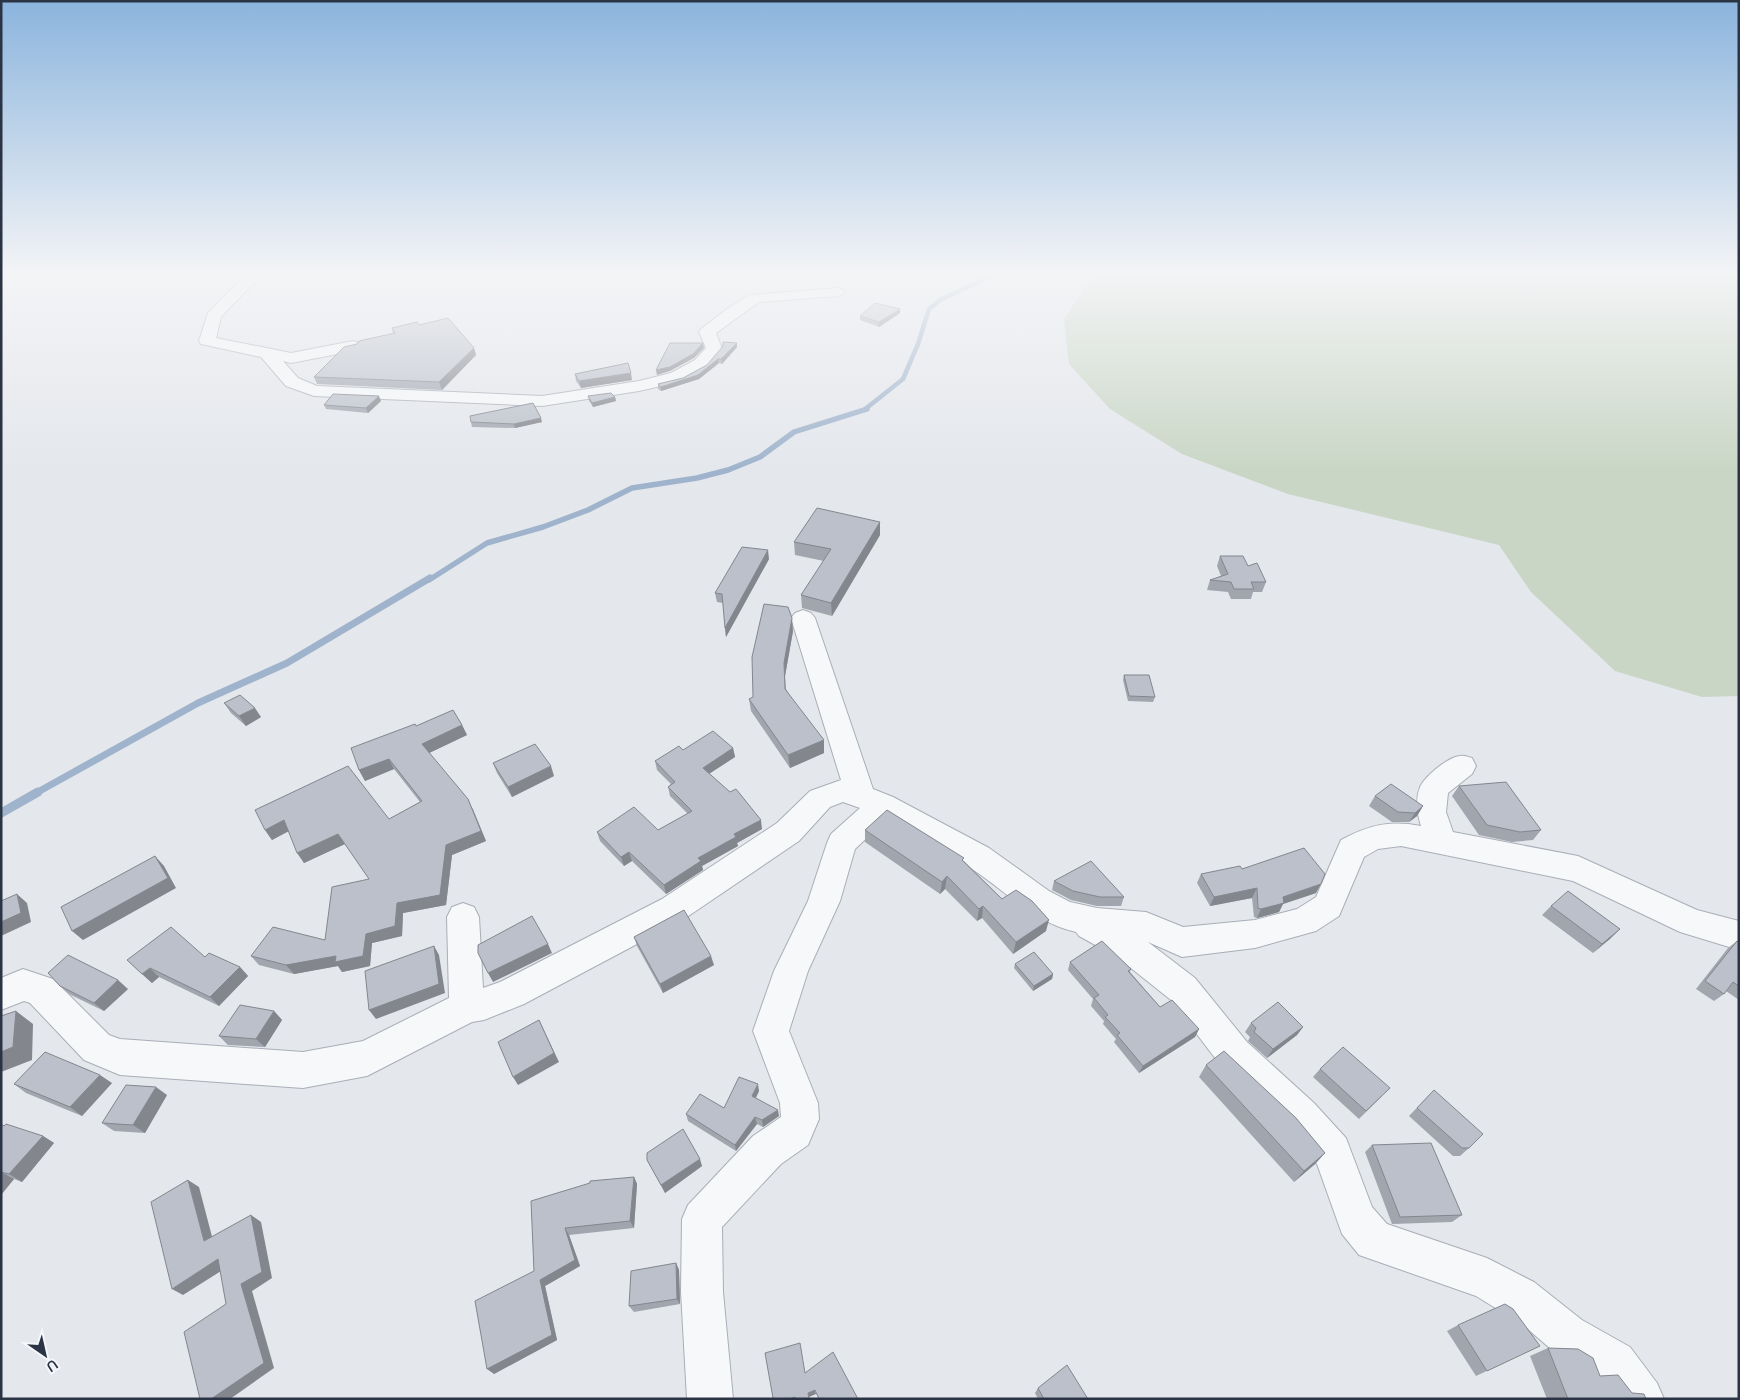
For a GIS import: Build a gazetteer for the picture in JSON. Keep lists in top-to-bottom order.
{
  "north": "bottom right"
}
